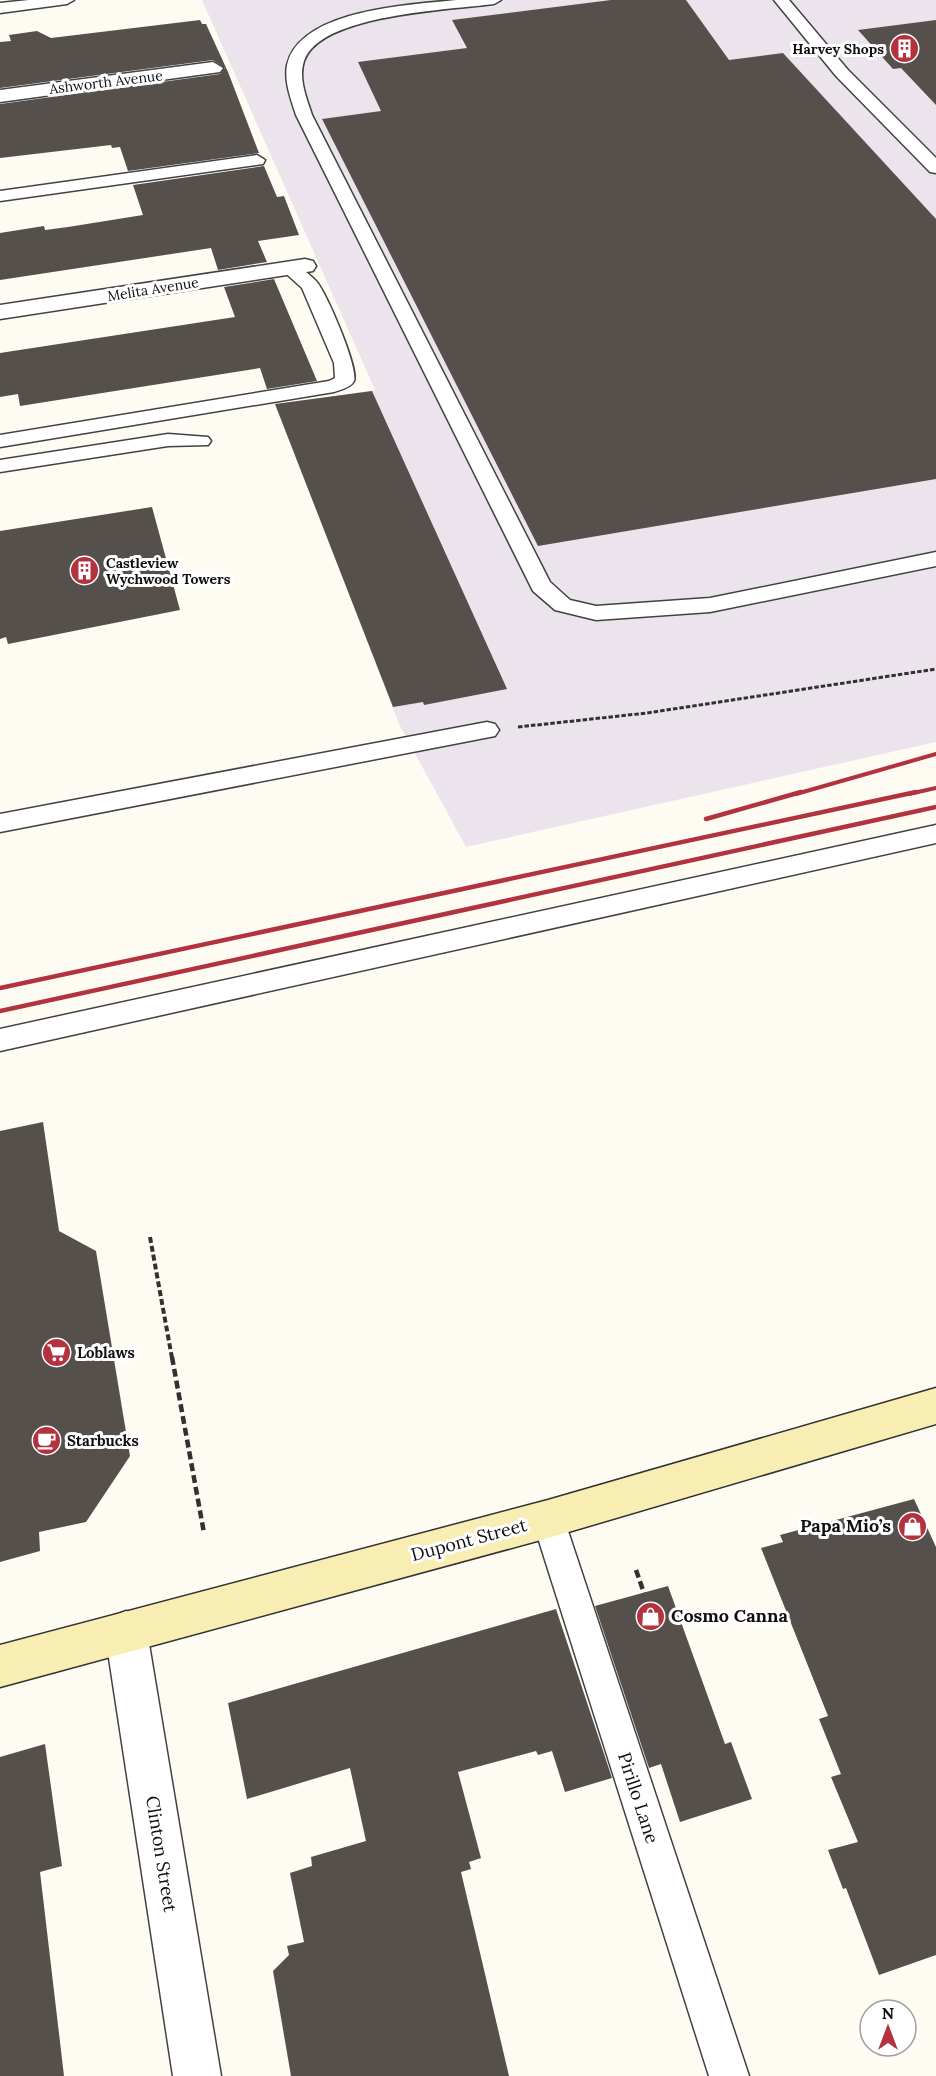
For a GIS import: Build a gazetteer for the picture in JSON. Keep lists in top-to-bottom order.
{
  "streets": {
    "main road": ["Dupont Street"],
    "street": ["Ashworth Avenue", "Melita Avenue", "Clinton Street"],
    "lane": ["Pirillo Lane"]
  },
  "crossings": [
    ["Dupont Street", "Pirillo Lane"],
    ["Dupont Street", "Clinton Street"]
  ],
  "places": {
    "building": ["Harvey Shops", "Castleview Wychwood Towers"],
    "supermarket": ["Loblaws"],
    "cafe": ["Starbucks"],
    "shop": ["Papa Mio’s", "Cosmo Canna"]
  },
  "north": "top"
}
